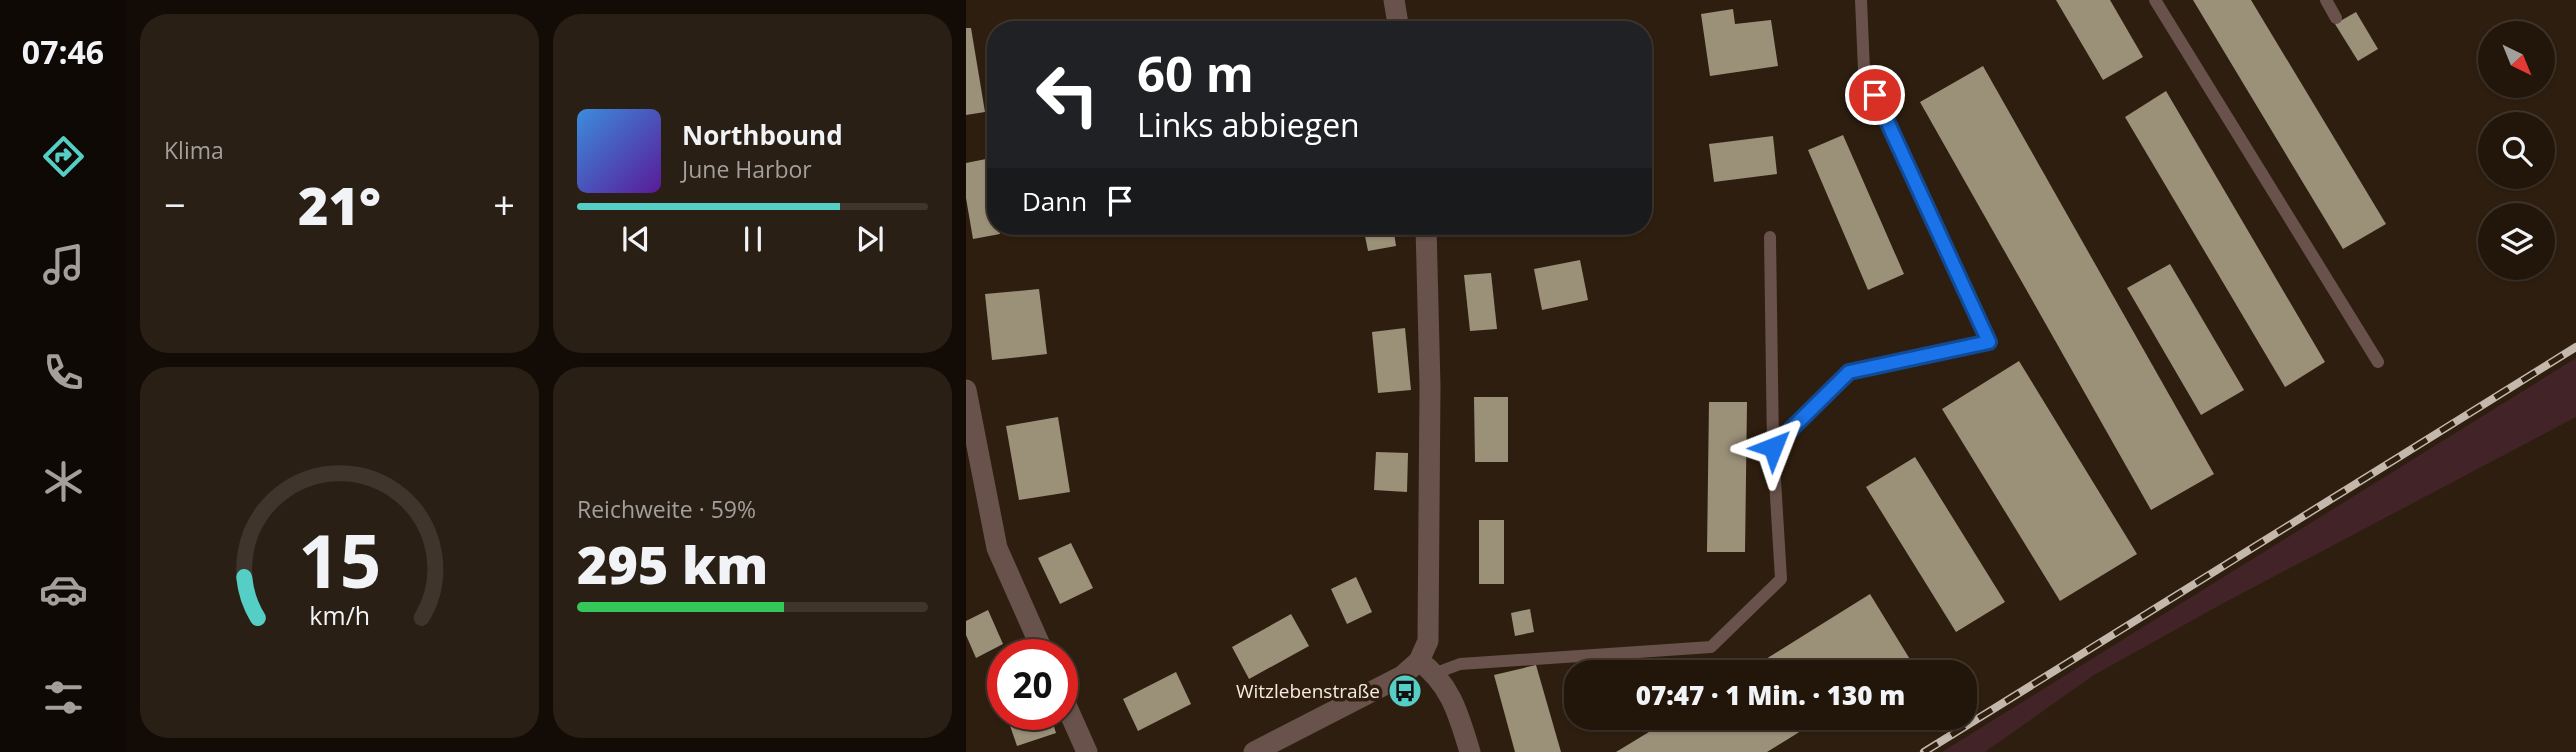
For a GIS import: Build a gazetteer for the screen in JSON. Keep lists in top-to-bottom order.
{
  "places": {
    "bus stop": ["Witzlebenstraße"]
  },
  "north": "bottom right",
  "page": {
    "tabs": "07:46",
    "tile": [
      "Klima",
      ["Reichweite · 59%", "295 km"]
    ],
    "turn": ["60 m", "Links abbiegen"],
    "song": ["Northbound", "June Harbor"],
    "then": "Dann",
    "heat": ["−", "21°", "+"],
    "limit": "20",
    "trip": "07:47 · 1 Min. · 130 m",
    "gauge": ["15", "km/h"]
  }
}
